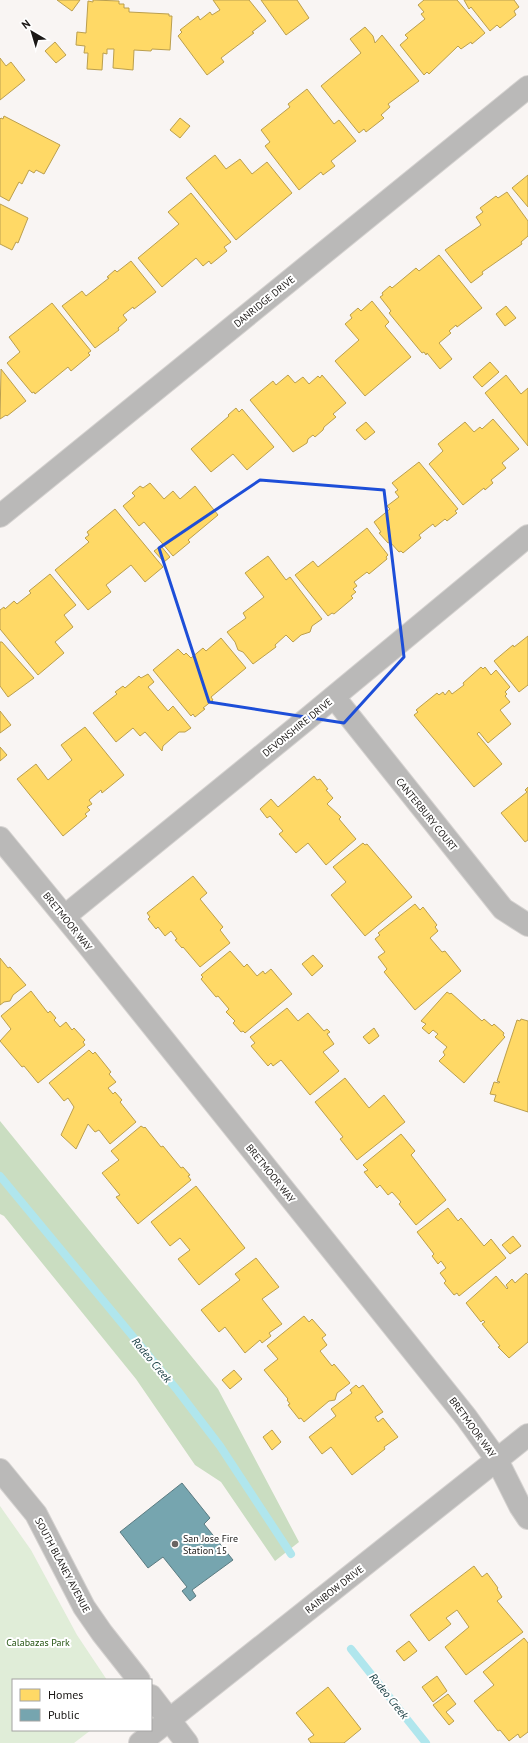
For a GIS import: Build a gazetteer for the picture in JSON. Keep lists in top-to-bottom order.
{
  "streets": {
    "street": [
      "DANRIDGE DRIVE",
      "DEVONSHIRE DRIVE",
      "CANTERBURY COURT",
      "BRETMOOR WAY",
      "SOUTH BLANEY AVENUE",
      "RAINBOW DRIVE"
    ]
  },
  "crossings": [
    ["DEVONSHIRE DRIVE", "CANTERBURY COURT"],
    ["DEVONSHIRE DRIVE", "BRETMOOR WAY"],
    ["BRETMOOR WAY", "RAINBOW DRIVE"]
  ],
  "water": ["Rodeo Creek"],
  "parks": ["Calabazas Park"],
  "places": ["San Jose Fire Station 15"],
  "legend": ["Homes", "Public"],
  "north": "top left"
}
